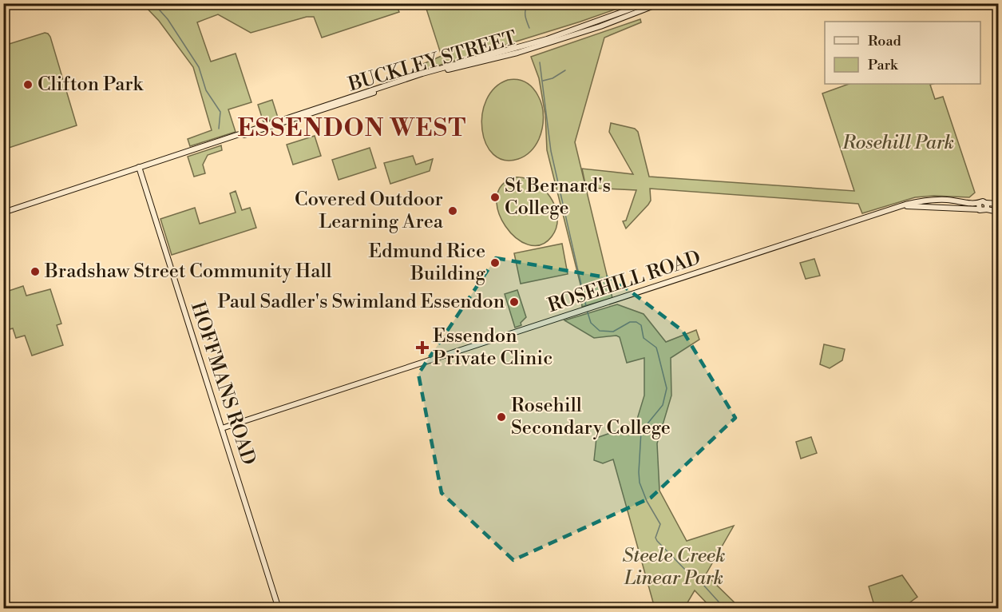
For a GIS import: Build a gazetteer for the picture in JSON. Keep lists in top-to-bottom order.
{
  "streets": {
    "main road": ["BUCKLEY STREET", "ROSEHILL ROAD", "HOFFMANS ROAD"]
  },
  "crossings": [
    ["BUCKLEY STREET", "HOFFMANS ROAD"],
    ["ROSEHILL ROAD", "HOFFMANS ROAD"]
  ],
  "districts": ["ESSENDON WEST"],
  "parks": ["Rosehill Park", "Steele Creek Linear Park"],
  "places": {
    "other": [
      "Clifton Park",
      "St Bernard's College",
      "Covered Outdoor Learning Area",
      "Edmund Rice Building",
      "Bradshaw Street Community Hall",
      "Paul Sadler's Swimland Essendon",
      "Rosehill Secondary College"
    ],
    "health": ["Essendon Private Clinic"]
  },
  "legend": ["Road", "Park"]
}
